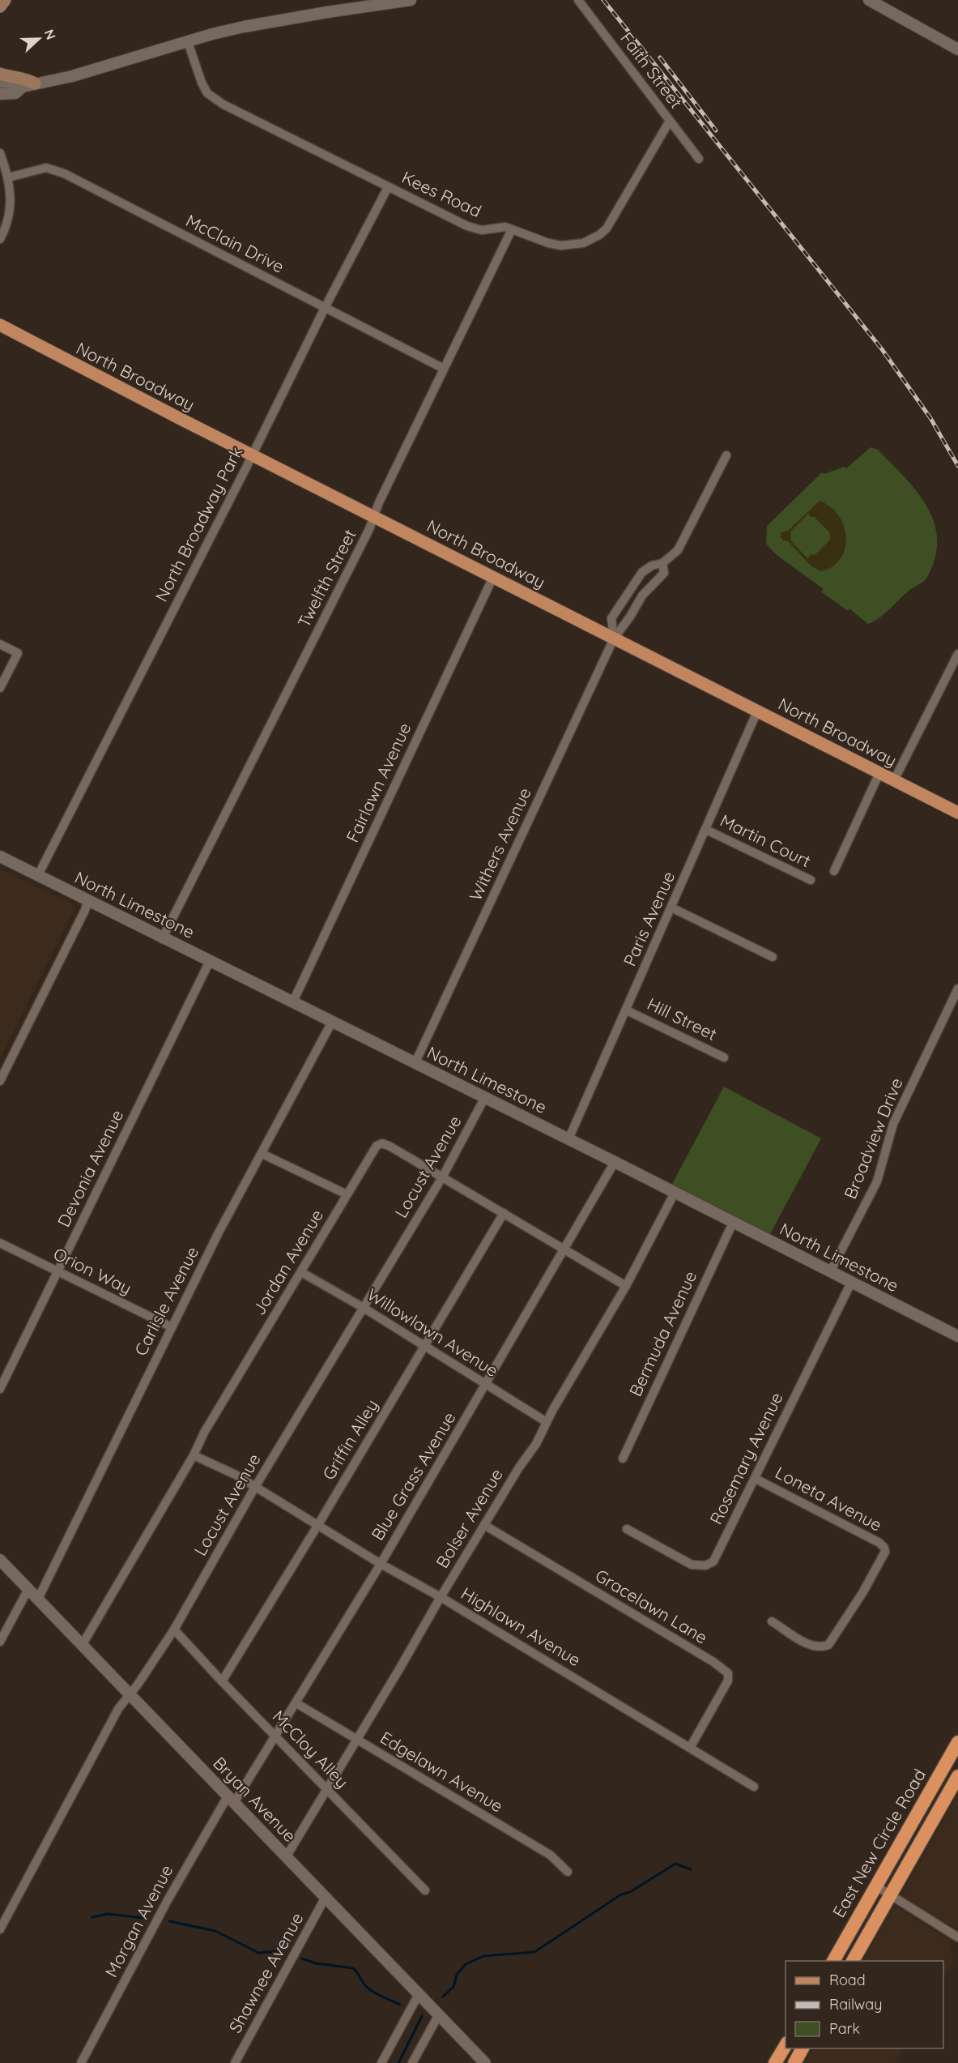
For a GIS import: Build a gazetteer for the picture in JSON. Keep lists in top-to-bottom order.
{
  "streets": {
    "highway": ["East New Circle Road"],
    "main road": ["North Broadway"],
    "street": [
      "Faith Street",
      "Kees Road",
      "McClain Drive",
      "North Broadway Park",
      "Twelfth Street",
      "Fairlawn Avenue",
      "Martin Court",
      "Withers Avenue",
      "North Limestone",
      "Paris Avenue",
      "Hill Street",
      "Broadview Drive",
      "Locust Avenue",
      "Devonia Avenue",
      "Jordan Avenue",
      "Orion Way",
      "Carlisle Avenue",
      "Willowlawn Avenue",
      "Bermuda Avenue",
      "Griffin Alley",
      "Rosemary Avenue",
      "Blue Grass Avenue",
      "Loneta Avenue",
      "Bolser Avenue",
      "Gracelawn Lane",
      "Highlawn Avenue",
      "McCloy Alley",
      "Edgelawn Avenue",
      "Bryan Avenue",
      "Morgan Avenue",
      "Shawnee Avenue"
    ]
  },
  "crossings": [
    ["Faith Street", "Kees Road"],
    ["Kees Road", "North Broadway Park"],
    ["Kees Road", "Twelfth Street"],
    ["McClain Drive", "North Broadway Park"],
    ["McClain Drive", "Twelfth Street"],
    ["North Broadway", "North Broadway Park"],
    ["North Broadway", "Twelfth Street"],
    ["North Broadway", "Fairlawn Avenue"],
    ["North Broadway", "Withers Avenue"],
    ["North Broadway", "Paris Avenue"],
    ["North Broadway Park", "North Limestone"],
    ["Twelfth Street", "North Limestone"],
    ["Fairlawn Avenue", "North Limestone"],
    ["Martin Court", "Paris Avenue"],
    ["Withers Avenue", "North Limestone"],
    ["North Limestone", "Paris Avenue"],
    ["North Limestone", "Broadview Drive"],
    ["North Limestone", "Locust Avenue"],
    ["North Limestone", "Devonia Avenue"],
    ["North Limestone", "Carlisle Avenue"],
    ["North Limestone", "Bermuda Avenue"],
    ["North Limestone", "Rosemary Avenue"],
    ["North Limestone", "Blue Grass Avenue"],
    ["North Limestone", "Bolser Avenue"],
    ["Paris Avenue", "Hill Street"],
    ["Locust Avenue", "Jordan Avenue"],
    ["Locust Avenue", "Willowlawn Avenue"],
    ["Locust Avenue", "Highlawn Avenue"],
    ["Locust Avenue", "McCloy Alley"],
    ["Locust Avenue", "Bryan Avenue"],
    ["Devonia Avenue", "Orion Way"],
    ["Jordan Avenue", "Willowlawn Avenue"],
    ["Jordan Avenue", "Griffin Alley"],
    ["Jordan Avenue", "Blue Grass Avenue"],
    ["Jordan Avenue", "Bolser Avenue"],
    ["Jordan Avenue", "Highlawn Avenue"],
    ["Jordan Avenue", "Bryan Avenue"],
    ["Orion Way", "Carlisle Avenue"],
    ["Carlisle Avenue", "Bryan Avenue"],
    ["Willowlawn Avenue", "Griffin Alley"],
    ["Willowlawn Avenue", "Blue Grass Avenue"],
    ["Willowlawn Avenue", "Bolser Avenue"],
    ["Griffin Alley", "Highlawn Avenue"],
    ["Griffin Alley", "McCloy Alley"],
    ["Rosemary Avenue", "Loneta Avenue"],
    ["Blue Grass Avenue", "Highlawn Avenue"],
    ["Blue Grass Avenue", "McCloy Alley"],
    ["Blue Grass Avenue", "Edgelawn Avenue"],
    ["Blue Grass Avenue", "Bryan Avenue"],
    ["Blue Grass Avenue", "Morgan Avenue"],
    ["Bolser Avenue", "Gracelawn Lane"],
    ["Bolser Avenue", "Highlawn Avenue"],
    ["Bolser Avenue", "McCloy Alley"],
    ["Bolser Avenue", "Edgelawn Avenue"],
    ["Bolser Avenue", "Bryan Avenue"],
    ["Gracelawn Lane", "Highlawn Avenue"],
    ["Bryan Avenue", "Morgan Avenue"],
    ["Bryan Avenue", "Shawnee Avenue"]
  ],
  "legend": ["Road", "Railway", "Park"],
  "north": "right"
}
